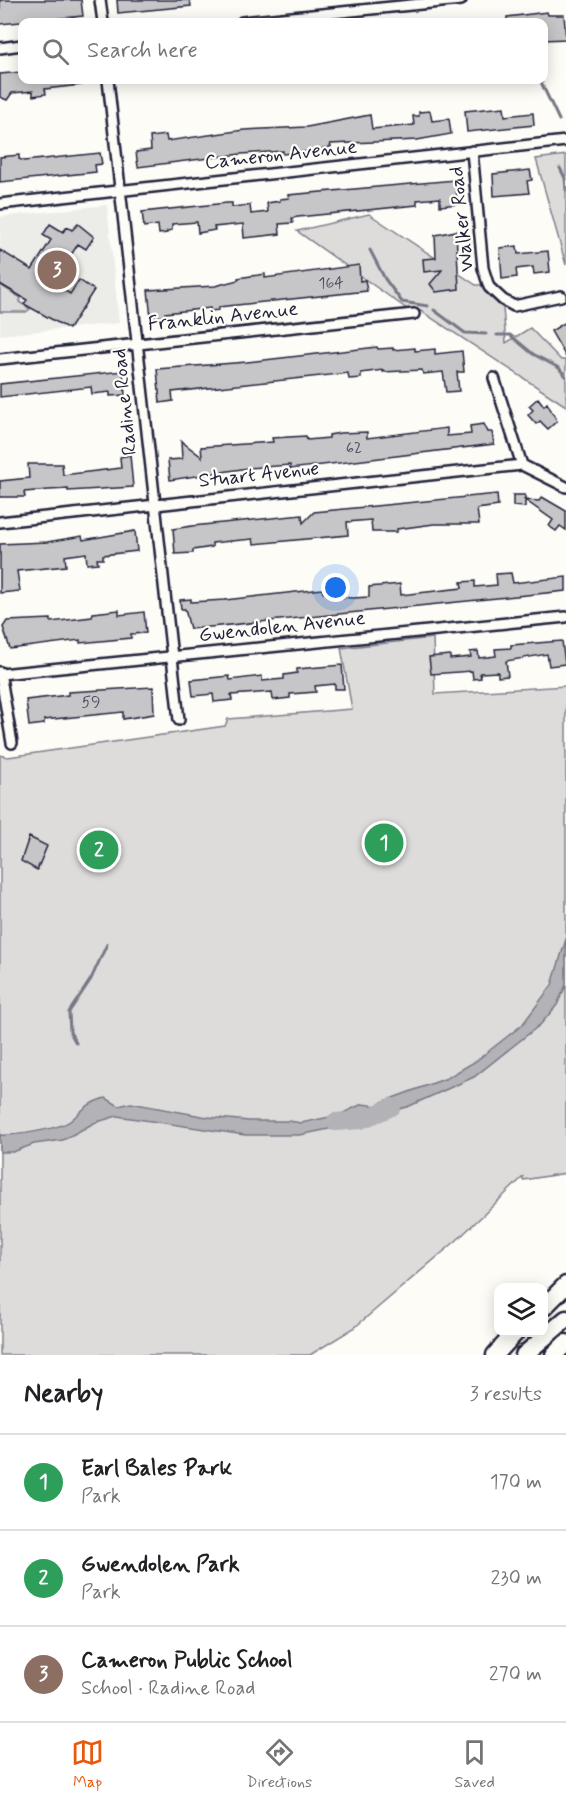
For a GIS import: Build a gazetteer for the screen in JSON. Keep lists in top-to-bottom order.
{
  "streets": {
    "street": [
      "Cameron Avenue",
      "Walker Road",
      "Franklin Avenue",
      "Radine Road",
      "Stuart Avenue",
      "Gwendolen Avenue"
    ]
  },
  "crossings": [
    ["Cameron Avenue", "Walker Road"],
    ["Cameron Avenue", "Radine Road"],
    ["Franklin Avenue", "Radine Road"],
    ["Radine Road", "Stuart Avenue"],
    ["Radine Road", "Gwendolen Avenue"]
  ],
  "house_numbers": ["164", "62", "59"],
  "page": {
    "search": "Search here",
    "pins": ["3", "1", "2"],
    "heading": ["Nearby", "3 results"],
    "list": [
      {
        "mark": "1",
        "name": "Earl Bales Park",
        "note": "Park",
        "value": "170 m"
      },
      {
        "mark": "2",
        "name": "Gwendolen Park",
        "note": "Park",
        "value": "230 m"
      },
      {
        "mark": "3",
        "name": "Cameron Public School",
        "note": "School · Radine Road",
        "value": "270 m"
      }
    ],
    "nav": ["Map", "Directions", "Saved"]
  }
}
